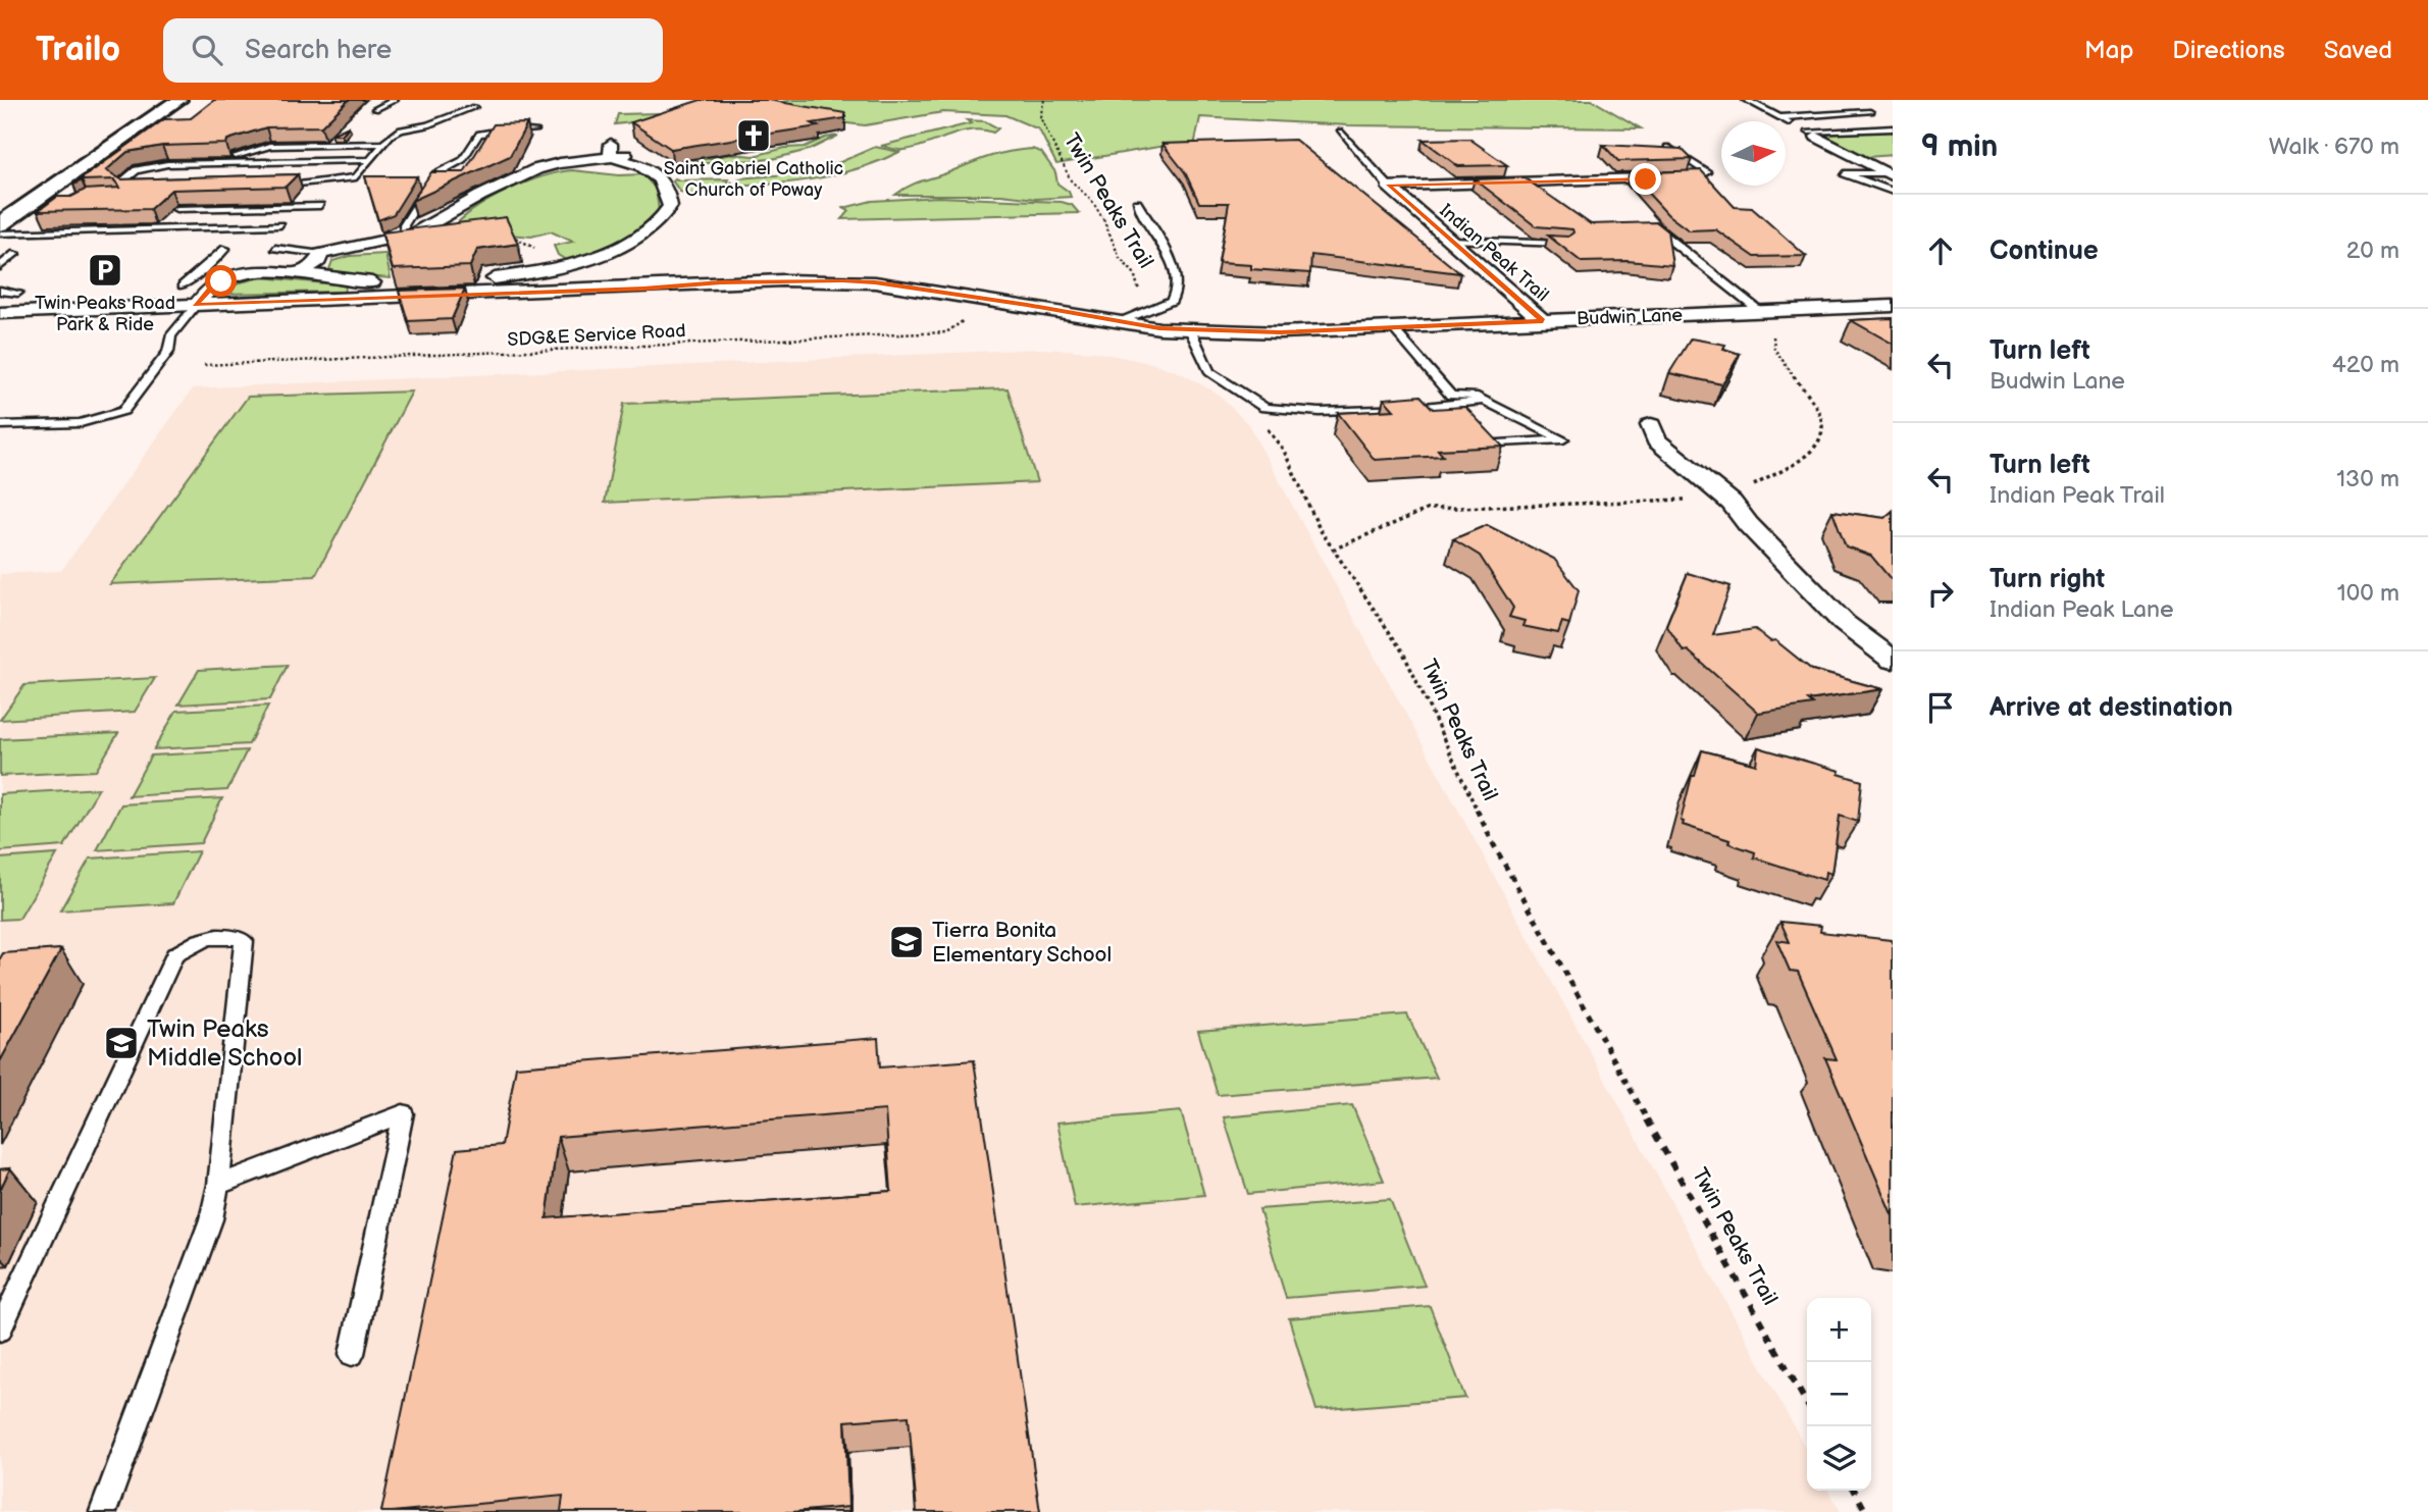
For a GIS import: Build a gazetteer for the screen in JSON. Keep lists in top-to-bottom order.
{
  "streets": {
    "street": ["Indian Peak Trail", "Budwin Lane"],
    "path": ["Twin Peaks Trail", "SDG&E Service Road"]
  },
  "crossings": [
    ["Indian Peak Trail", "Budwin Lane"]
  ],
  "places": {
    "church": ["Saint Gabriel Catholic Church of Poway"],
    "parking": ["Twin Peaks Road Park & Ride"],
    "school or university": ["Tierra Bonita Elementary School", "Twin Peaks Middle School"]
  },
  "north": "right",
  "page": {
    "header": "Trailo",
    "search": "Search here",
    "nav": ["Map", "Directions", "Saved"],
    "heading": ["9 min", "Walk · 670 m"],
    "list": [
      ["Continue", "20 m"],
      ["Turn left", "Budwin Lane", "420 m"],
      ["Turn left", "Indian Peak Trail", "130 m"],
      ["Turn right", "Indian Peak Lane", "100 m"],
      "Arrive at destination"
    ],
    "map_buttons": ["+", "−"]
  }
}
